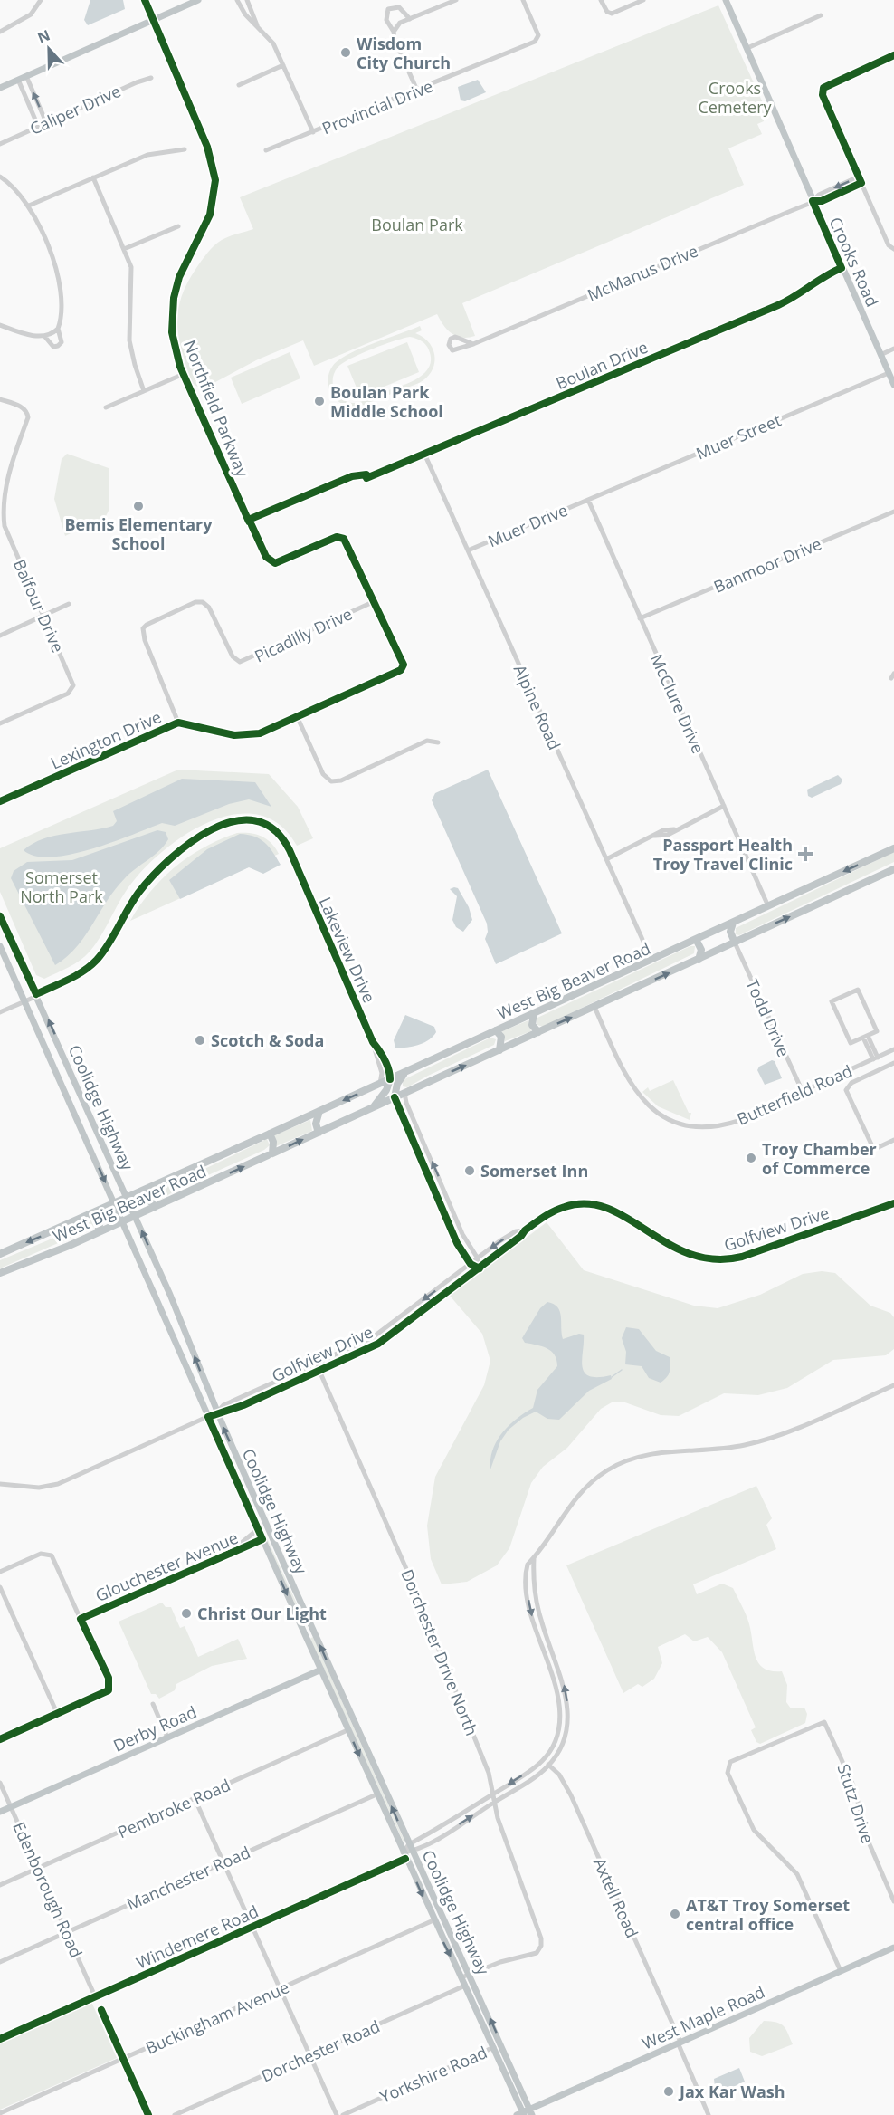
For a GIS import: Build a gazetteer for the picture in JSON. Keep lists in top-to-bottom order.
{
  "streets": {
    "main road": [
      "Crooks Road",
      "Northfield Parkway",
      "West Big Beaver Road",
      "Coolidge Highway",
      "Derby Road",
      "West Maple Road"
    ],
    "street": [
      "Provincial Drive",
      "Caliper Drive",
      "McManus Drive",
      "Boulan Drive",
      "Muer Street",
      "Muer Drive",
      "Banmoor Drive",
      "Balfour Drive",
      "Picadilly Drive",
      "McClure Drive",
      "Alpine Road",
      "Lexington Drive",
      "Lakeview Drive",
      "Todd Drive",
      "Butterfield Road",
      "Golfview Drive",
      "Glouchester Avenue",
      "Dorchester Drive North",
      "Stutz Drive",
      "Pembroke Road",
      "Manchester Road",
      "Edenborough Road",
      "Axtell Road",
      "Windemere Road",
      "Buckingham Avenue",
      "Dorchester Road",
      "Yorkshire Road"
    ]
  },
  "crossings": [
    ["Crooks Road", "McManus Drive"],
    ["Crooks Road", "Boulan Drive"],
    ["Crooks Road", "Muer Street"],
    ["Boulan Drive", "Alpine Road"],
    ["Northfield Parkway", "Picadilly Drive"],
    ["Northfield Parkway", "Lexington Drive"],
    ["Muer Street", "Muer Drive"],
    ["Muer Street", "McClure Drive"],
    ["Muer Drive", "McClure Drive"],
    ["Muer Drive", "Alpine Road"],
    ["Banmoor Drive", "McClure Drive"],
    ["Picadilly Drive", "Lexington Drive"],
    ["McClure Drive", "West Big Beaver Road"],
    ["Alpine Road", "West Big Beaver Road"],
    ["Lakeview Drive", "West Big Beaver Road"],
    ["Lakeview Drive", "Coolidge Highway"],
    ["West Big Beaver Road", "Todd Drive"],
    ["West Big Beaver Road", "Butterfield Road"],
    ["West Big Beaver Road", "Coolidge Highway"],
    ["Todd Drive", "Butterfield Road"],
    ["Coolidge Highway", "Golfview Drive"],
    ["Coolidge Highway", "Glouchester Avenue"],
    ["Coolidge Highway", "Dorchester Drive North"],
    ["Coolidge Highway", "Derby Road"],
    ["Coolidge Highway", "Pembroke Road"],
    ["Coolidge Highway", "Manchester Road"],
    ["Coolidge Highway", "Windemere Road"],
    ["Coolidge Highway", "Buckingham Avenue"],
    ["Coolidge Highway", "West Maple Road"],
    ["Coolidge Highway", "Dorchester Road"],
    ["Coolidge Highway", "Yorkshire Road"],
    ["Golfview Drive", "Dorchester Drive North"],
    ["Derby Road", "Edenborough Road"],
    ["Stutz Drive", "West Maple Road"],
    ["Pembroke Road", "Edenborough Road"],
    ["Manchester Road", "Edenborough Road"],
    ["Edenborough Road", "Windemere Road"],
    ["Axtell Road", "West Maple Road"]
  ],
  "parks": ["Crooks Cemetery", "Boulan Park", "Somerset North Park"],
  "places": {
    "other": [
      "Wisdom City Church",
      "Boulan Park Middle School",
      "Bemis Elementary School",
      "Scotch & Soda",
      "Troy Chamber of Commerce",
      "Somerset Inn",
      "Christ Our Light",
      "AT&T Troy Somerset central office",
      "Jax Kar Wash"
    ],
    "health": ["Passport Health Troy Travel Clinic"]
  },
  "north": "top"
}
